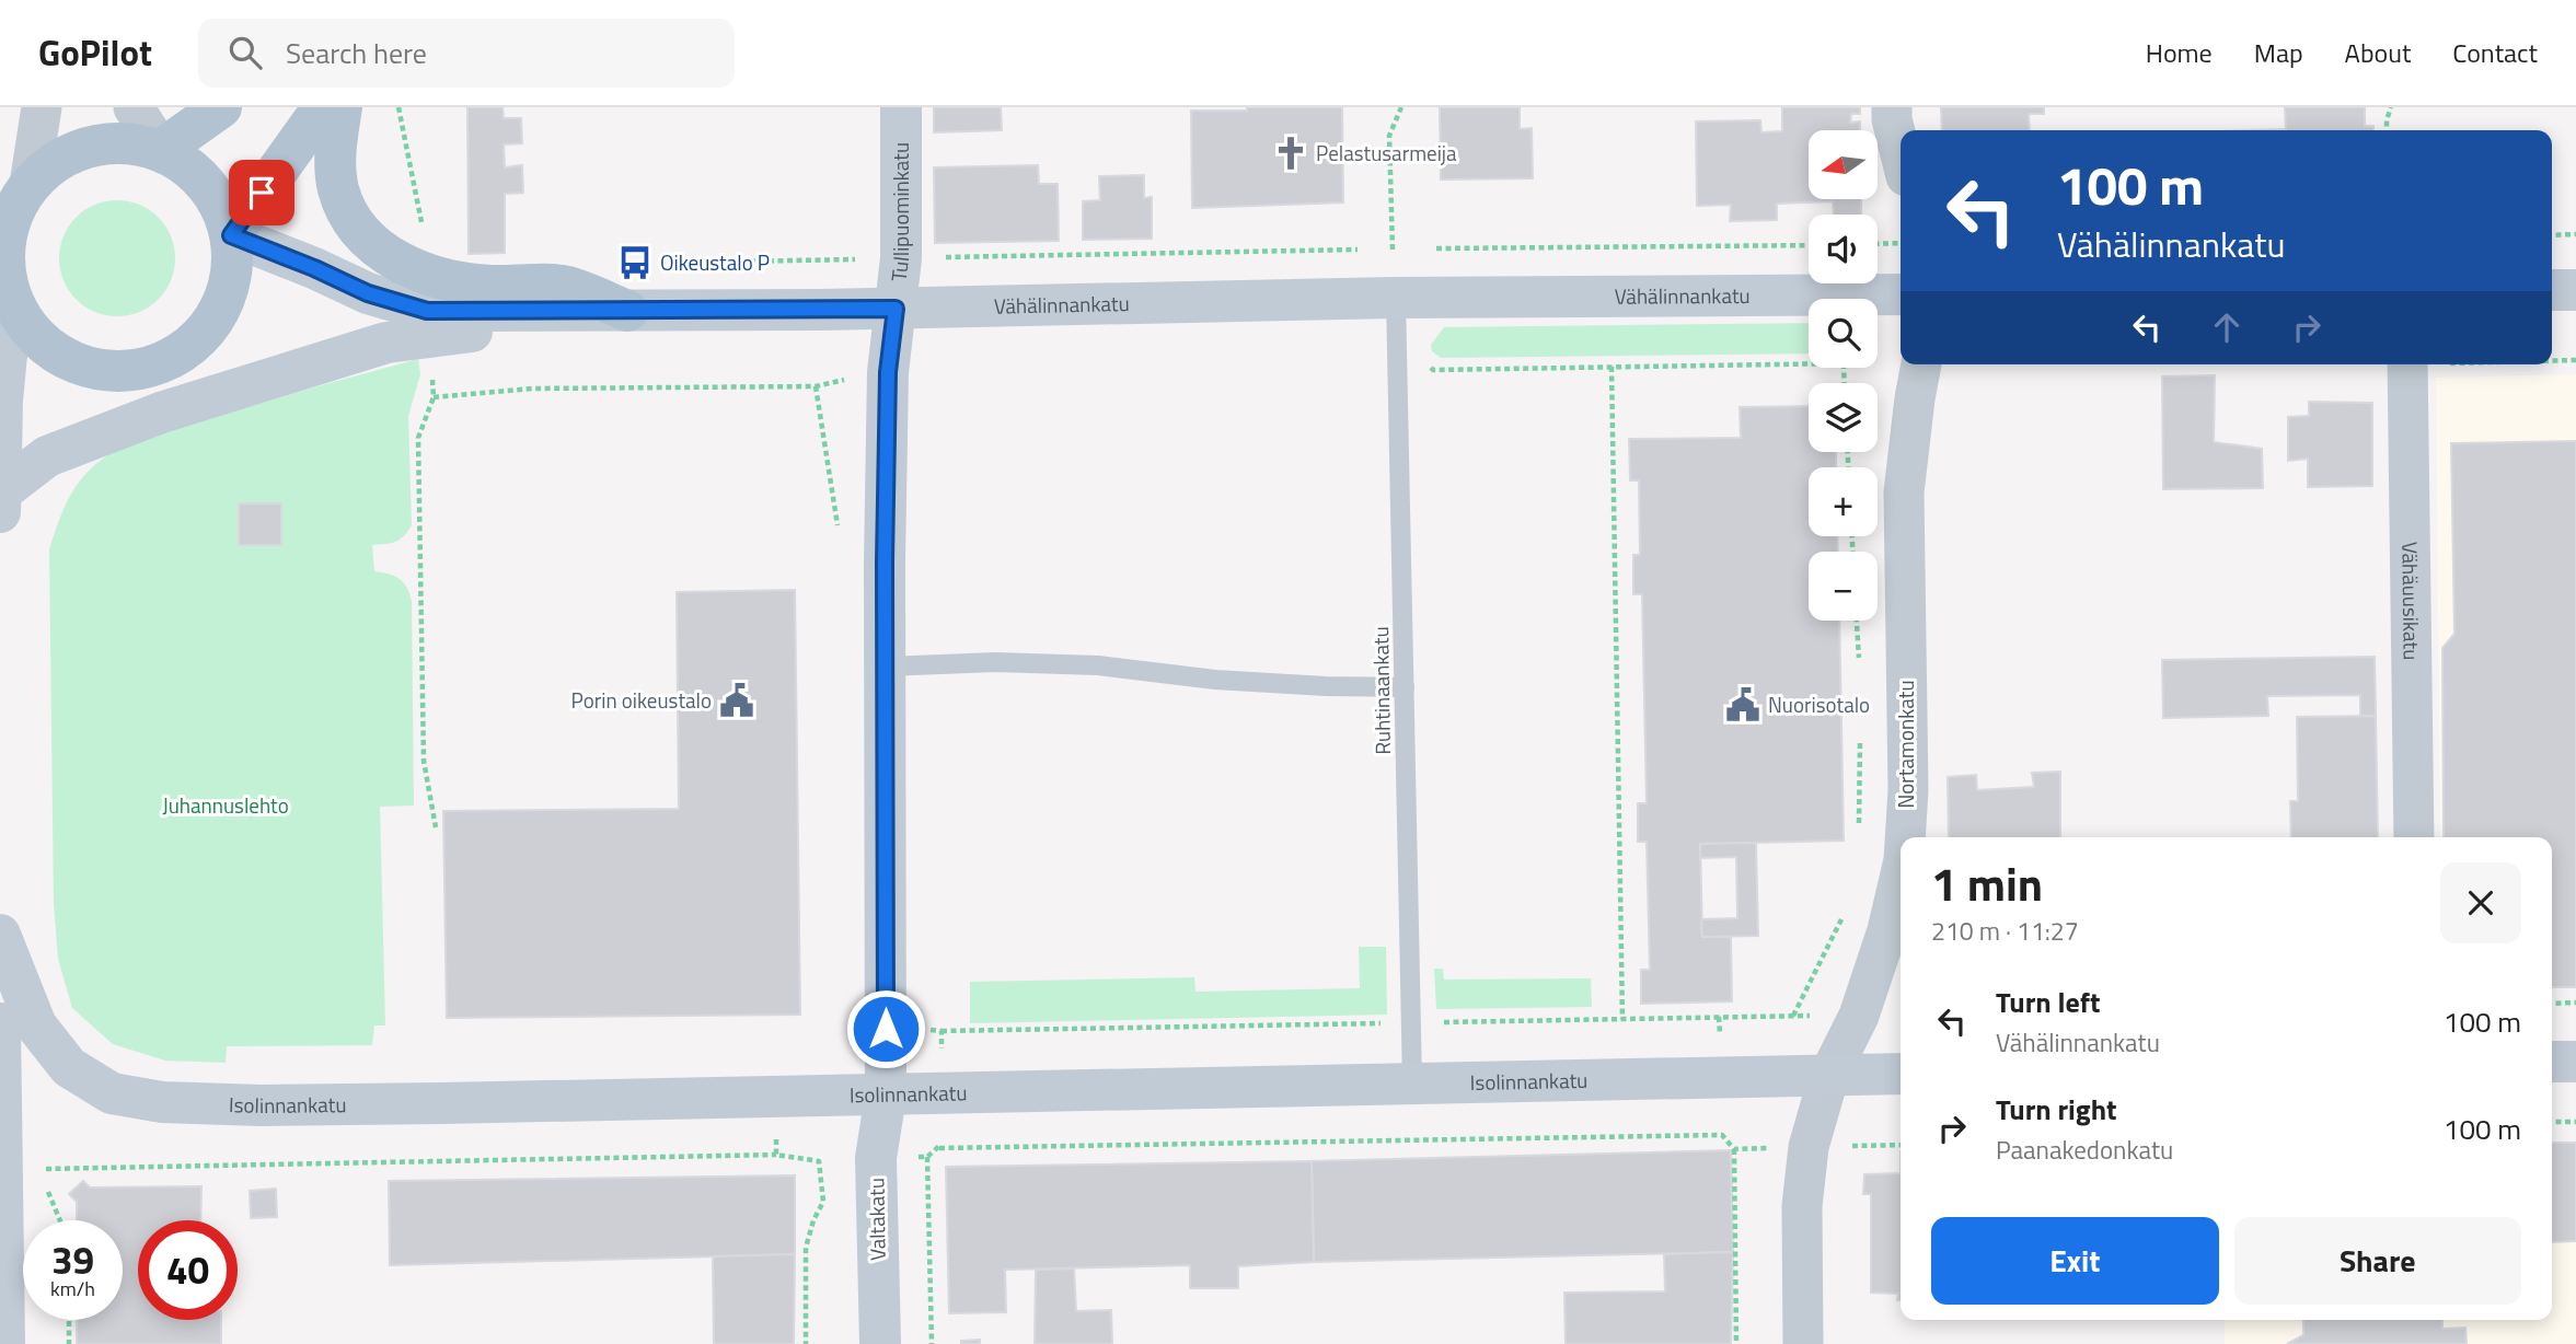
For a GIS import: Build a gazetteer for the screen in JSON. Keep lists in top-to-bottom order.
{
  "streets": {
    "main road": [
      "Tullipuominkatu",
      "Vähälinnankatu",
      "Isolinnankatu",
      "Valtakatu"
    ],
    "street": ["Vähäuusikatu", "Nortamonkatu"],
    "lane": ["Ruhtinaankatu"]
  },
  "crossings": [
    ["Tullipuominkatu", "Vähälinnankatu"],
    ["Tullipuominkatu", "Isolinnankatu"],
    ["Tullipuominkatu", "Valtakatu"],
    ["Vähälinnankatu", "Ruhtinaankatu"],
    ["Ruhtinaankatu", "Isolinnankatu"],
    ["Nortamonkatu", "Isolinnankatu"],
    ["Isolinnankatu", "Valtakatu"]
  ],
  "parks": ["Juhannuslehto"],
  "places": {
    "church": ["Pelastusarmeija"],
    "bus stop": ["Oikeustalo P"],
    "public building": ["Porin oikeustalo", "Nuorisotalo"]
  },
  "north": "left",
  "page": {
    "header": "GoPilot",
    "search": "Search here",
    "nav": [
      "Home",
      "Map",
      "About",
      "Contact"
    ],
    "map_buttons": ["+", "−"],
    "turn": ["100 m", "Vähälinnankatu"],
    "heading": ["1 min", "210 m · 11:27"],
    "list": [
      {
        "name": "Turn left",
        "note": "Vähälinnankatu",
        "value": "100 m"
      },
      {
        "name": "Turn right",
        "note": "Paanakedonkatu",
        "value": "100 m"
      }
    ],
    "buttons": ["Exit", "Share"],
    "speed": "39 km/h",
    "limit": "40"
  }
}
